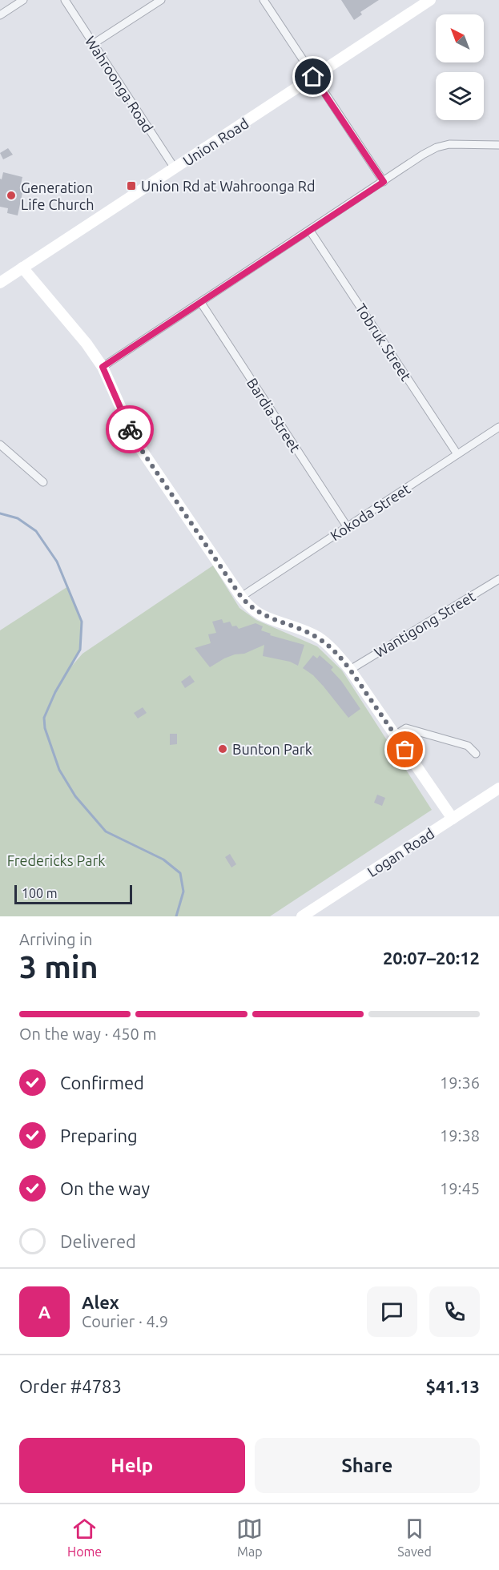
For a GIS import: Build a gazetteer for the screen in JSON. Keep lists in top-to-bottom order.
{
  "streets": {
    "main road": ["Union Road", "Logan Road"],
    "street": [
      "Wahroonga Road",
      "Tobruk Street",
      "Bardia Street",
      "Kokoda Street",
      "Wantigong Street"
    ]
  },
  "crossings": [
    ["Wahroonga Road", "Union Road"],
    ["Tobruk Street", "Kokoda Street"],
    ["Bardia Street", "Kokoda Street"]
  ],
  "parks": ["Fredericks Park"],
  "places": {
    "transit": ["Union Rd at Wahroonga Rd"],
    "other": ["Generation Life Church", "Bunton Park"]
  },
  "scale_bar": "100 m",
  "north": "top left",
  "page": {
    "scale": "100 m",
    "heading": ["3 min", "Arriving in", "20:07–20:12"],
    "panel": [
      "Alex",
      "Courier · 4.9",
      "Order #4783",
      "$41.13"
    ],
    "bar": "On the way · 450 m",
    "list": [
      ["Confirmed", "19:36"],
      ["Preparing", "19:38"],
      ["On the way", "19:45"],
      "Delivered"
    ],
    "round": "A",
    "buttons": ["Help", "Share"],
    "tabs": ["Home", "Map", "Saved"]
  }
}
